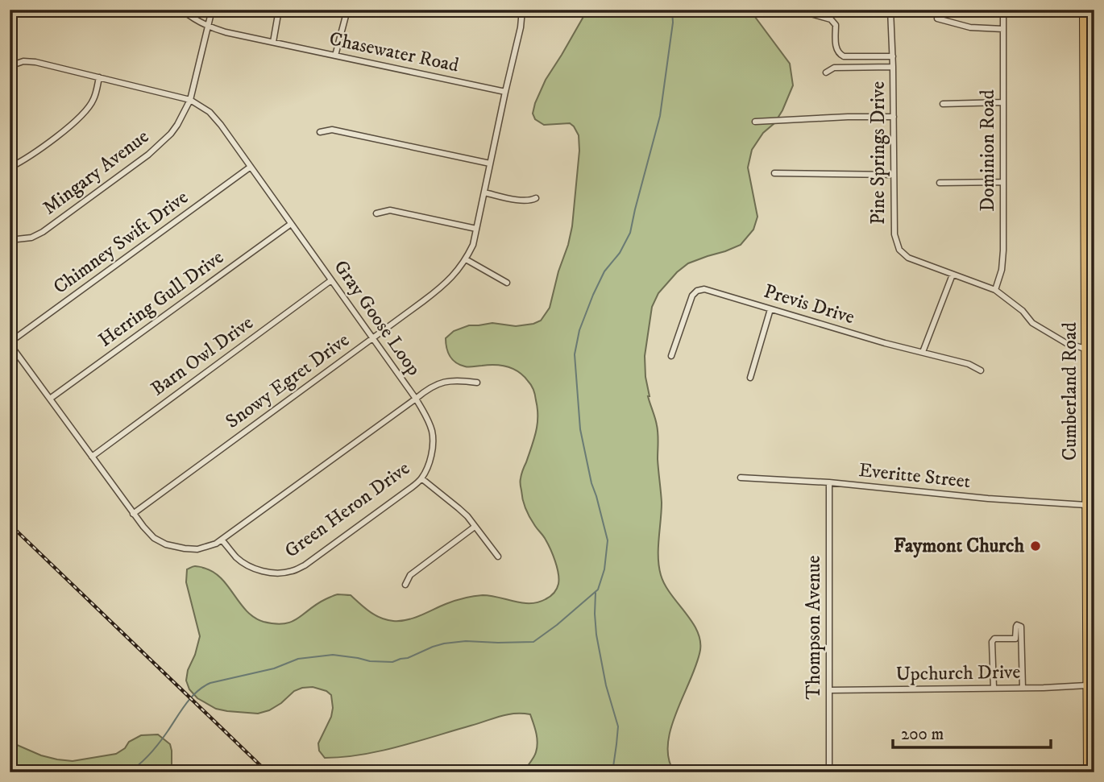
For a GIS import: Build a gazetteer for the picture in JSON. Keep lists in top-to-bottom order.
{
  "streets": {
    "main road": ["Cumberland Road"],
    "street": [
      "Chasewater Road",
      "Dominion Road",
      "Pine Springs Drive",
      "Mingary Avenue",
      "Chimney Swift Drive",
      "Herring Gull Drive",
      "Previs Drive",
      "Gray Goose Loop",
      "Barn Owl Drive",
      "Snowy Egret Drive",
      "Everitte Street",
      "Green Heron Drive",
      "Thompson Avenue",
      "Upchurch Drive"
    ]
  },
  "crossings": [
    ["Chasewater Road", "Mingary Avenue"],
    ["Chasewater Road", "Snowy Egret Drive"],
    ["Dominion Road", "Pine Springs Drive"],
    ["Pine Springs Drive", "Cumberland Road"],
    ["Mingary Avenue", "Gray Goose Loop"],
    ["Chimney Swift Drive", "Gray Goose Loop"],
    ["Herring Gull Drive", "Gray Goose Loop"],
    ["Gray Goose Loop", "Barn Owl Drive"],
    ["Gray Goose Loop", "Snowy Egret Drive"],
    ["Gray Goose Loop", "Green Heron Drive"],
    ["Cumberland Road", "Everitte Street"],
    ["Cumberland Road", "Upchurch Drive"],
    ["Everitte Street", "Thompson Avenue"],
    ["Thompson Avenue", "Upchurch Drive"]
  ],
  "places": ["Faymont Church"],
  "scale_bar": "200 m"
}
